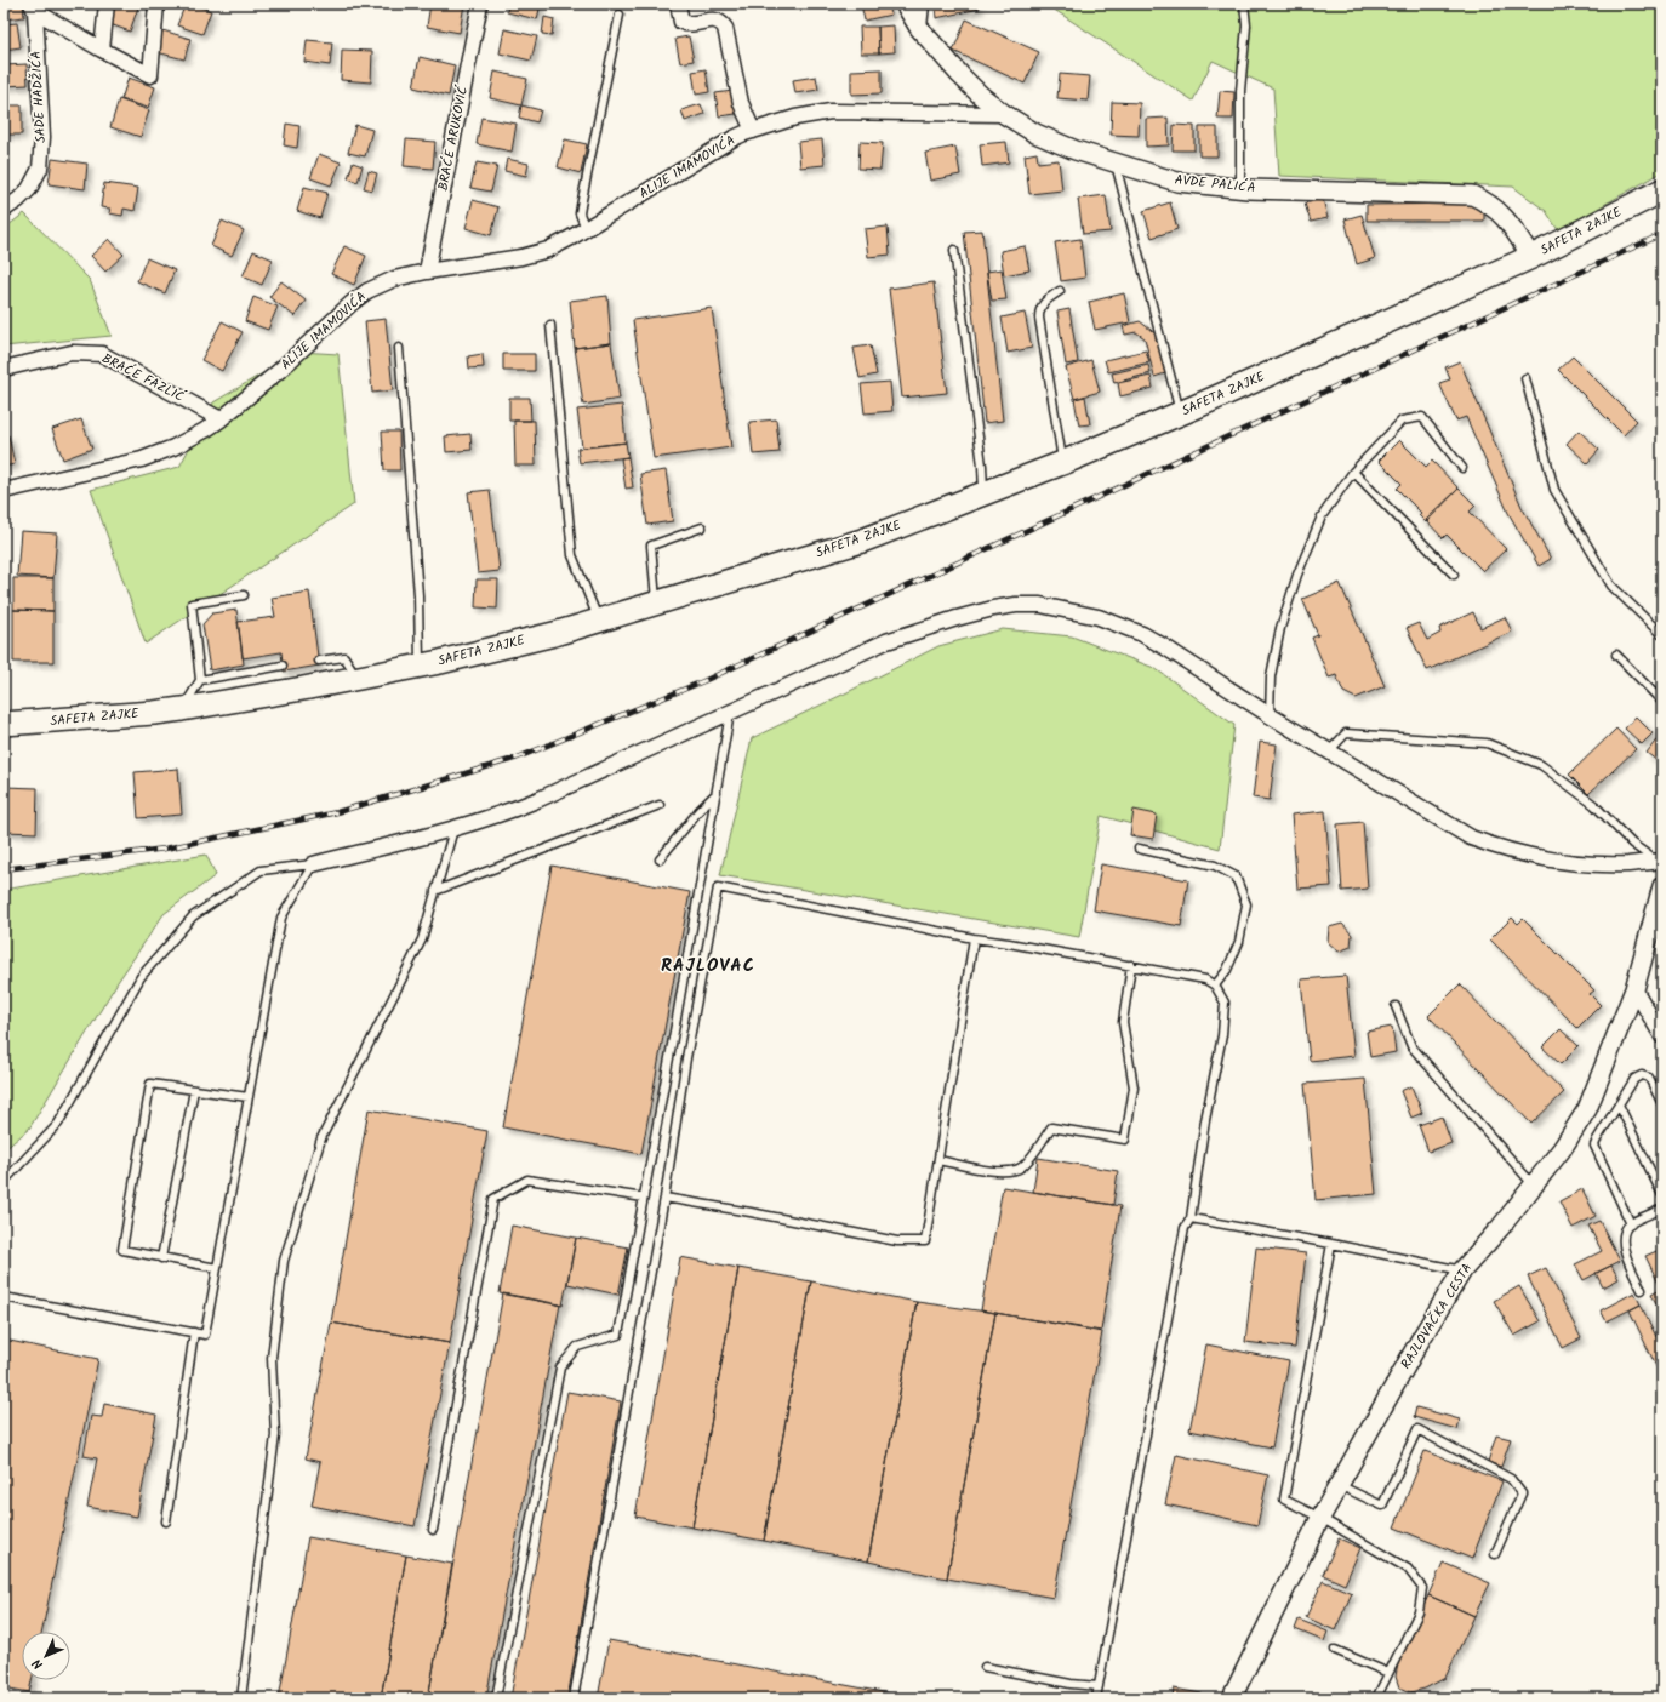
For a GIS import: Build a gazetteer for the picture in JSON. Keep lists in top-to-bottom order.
{
  "streets": {
    "main road": ["SAFETA ZAJKE"],
    "street": [
      "SADE HADŽIĆA",
      "BRAĆE ARUKOVIĆ",
      "ALIJE IMAMOVIĆA",
      "AVDE PALIĆA",
      "BRAĆE FAZLIĆ",
      "RAJLOVAČKA CESTA"
    ]
  },
  "crossings": [
    ["BRAĆE ARUKOVIĆ", "ALIJE IMAMOVIĆA"],
    ["ALIJE IMAMOVIĆA", "AVDE PALIĆA"],
    ["ALIJE IMAMOVIĆA", "BRAĆE FAZLIĆ"],
    ["AVDE PALIĆA", "SAFETA ZAJKE"]
  ],
  "districts": ["RAJLOVAC"],
  "north": "bottom left"
}
